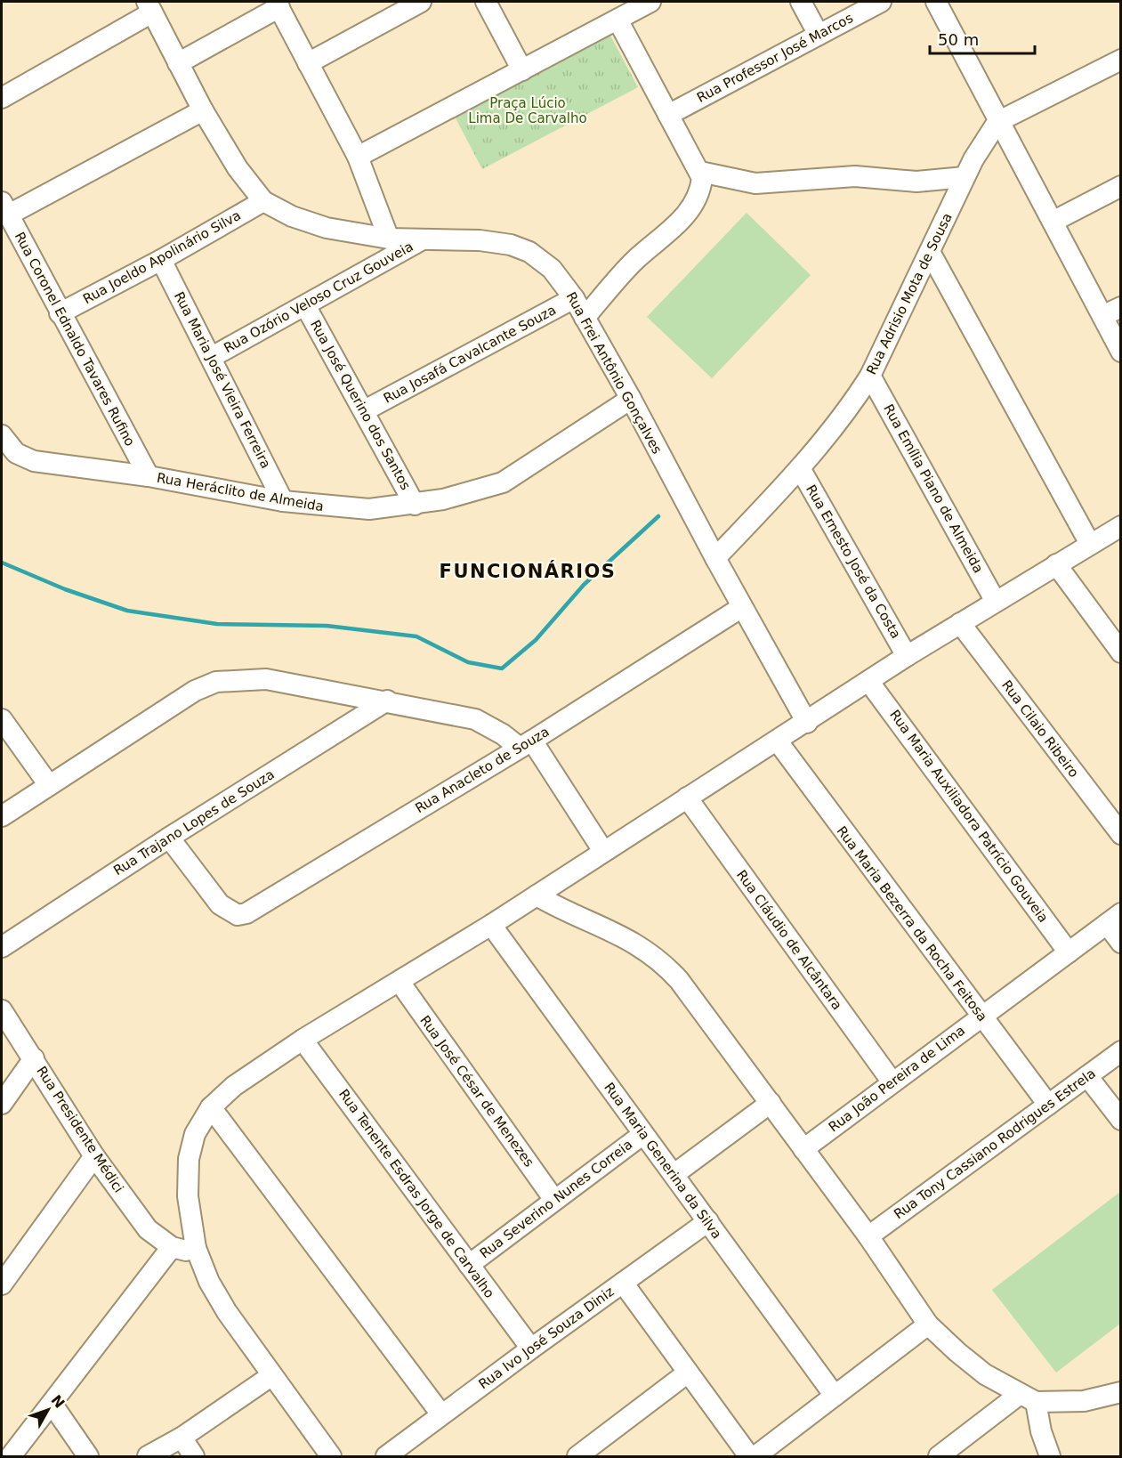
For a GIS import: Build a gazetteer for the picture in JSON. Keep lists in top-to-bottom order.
{
  "streets": {
    "street": [
      "Rua Professor José Marcos",
      "Rua Joeldo Apolinário Silva",
      "Rua Adrisio Mota de Sousa",
      "Rua Ozório Veloso Cruz Gouveia",
      "Rua Coronel Ednaldo Tavares Rufino",
      "Rua Josafá Cavalcante Souza",
      "Rua Frei Antônio Gonçalves",
      "Rua Maria José Vieira Ferreira",
      "Rua José Querino dos Santos",
      "Rua Emília Piano de Almeida",
      "Rua Heráclito de Almeida",
      "Rua Ernesto José da Costa",
      "Rua Cilaio Ribeiro",
      "Rua Anacleto de Souza",
      "Rua Maria Auxiliadora Patrício Gouveia",
      "Rua Trajano Lopes de Souza",
      "Rua Maria Bezerra da Rocha Feitosa",
      "Rua Cláudio de Alcântara",
      "Rua João Pereira de Lima",
      "Rua José César de Menezes",
      "Rua Presidente Médici",
      "Rua Tony Cassiano Rodrigues Estrela",
      "Rua Maria Generina da Silva",
      "Rua Tenente Esdras Jorge de Carvalho",
      "Rua Severino Nunes Correia",
      "Rua Ivo José Souza Diniz"
    ]
  },
  "crossings": [
    ["Rua Joeldo Apolinário Silva", "Rua Coronel Ednaldo Tavares Rufino"],
    ["Rua Joeldo Apolinário Silva", "Rua Frei Antônio Gonçalves"],
    ["Rua Joeldo Apolinário Silva", "Rua Maria José Vieira Ferreira"],
    ["Rua Adrisio Mota de Sousa", "Rua Frei Antônio Gonçalves"],
    ["Rua Adrisio Mota de Sousa", "Rua Emília Piano de Almeida"],
    ["Rua Adrisio Mota de Sousa", "Rua Ernesto José da Costa"],
    ["Rua Ozório Veloso Cruz Gouveia", "Rua Frei Antônio Gonçalves"],
    ["Rua Ozório Veloso Cruz Gouveia", "Rua Maria José Vieira Ferreira"],
    ["Rua Ozório Veloso Cruz Gouveia", "Rua José Querino dos Santos"],
    ["Rua Coronel Ednaldo Tavares Rufino", "Rua Heráclito de Almeida"],
    ["Rua Josafá Cavalcante Souza", "Rua Frei Antônio Gonçalves"],
    ["Rua Josafá Cavalcante Souza", "Rua José Querino dos Santos"],
    ["Rua Frei Antônio Gonçalves", "Rua Heráclito de Almeida"],
    ["Rua Frei Antônio Gonçalves", "Rua Anacleto de Souza"],
    ["Rua Maria José Vieira Ferreira", "Rua Heráclito de Almeida"],
    ["Rua José Querino dos Santos", "Rua Heráclito de Almeida"],
    ["Rua Anacleto de Souza", "Rua Trajano Lopes de Souza"],
    ["Rua Maria Auxiliadora Patrício Gouveia", "Rua João Pereira de Lima"],
    ["Rua Maria Bezerra da Rocha Feitosa", "Rua João Pereira de Lima"],
    ["Rua Maria Bezerra da Rocha Feitosa", "Rua Tony Cassiano Rodrigues Estrela"],
    ["Rua Cláudio de Alcântara", "Rua João Pereira de Lima"],
    ["Rua José César de Menezes", "Rua Severino Nunes Correia"],
    ["Rua Maria Generina da Silva", "Rua Severino Nunes Correia"],
    ["Rua Maria Generina da Silva", "Rua Ivo José Souza Diniz"],
    ["Rua Tenente Esdras Jorge de Carvalho", "Rua Severino Nunes Correia"],
    ["Rua Tenente Esdras Jorge de Carvalho", "Rua Ivo José Souza Diniz"]
  ],
  "districts": ["FUNCIONÁRIOS"],
  "parks": ["Praça Lúcio Lima De Carvalho"],
  "scale_bar": "50 m",
  "north": "top right"
}
